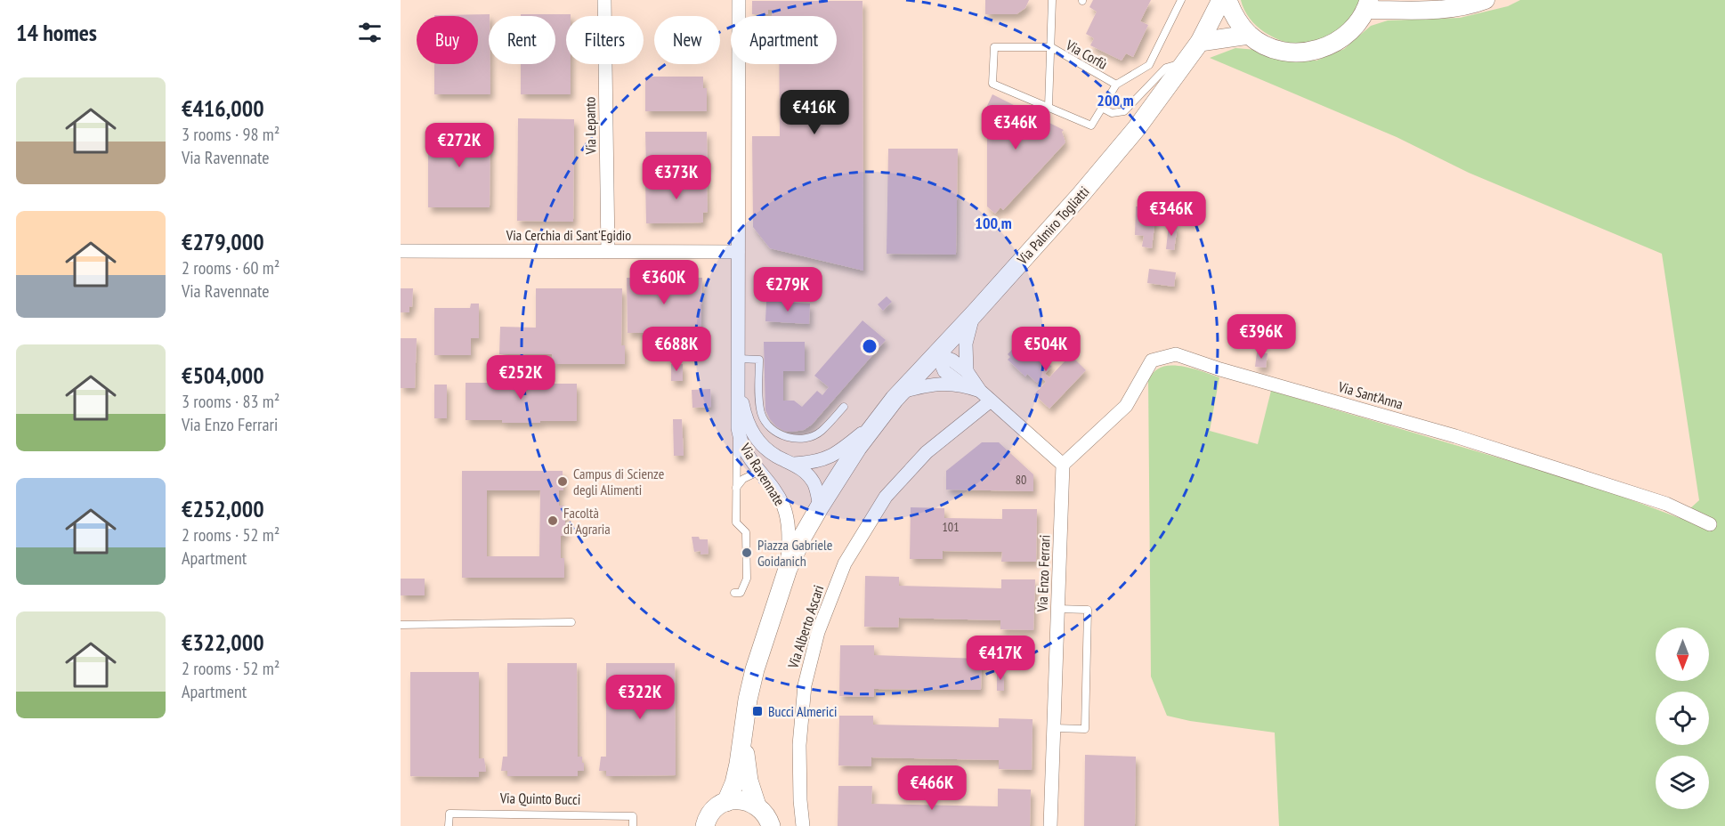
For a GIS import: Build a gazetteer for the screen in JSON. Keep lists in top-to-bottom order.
{
  "streets": {
    "main road": ["Via Palmiro Togliatti", "Via Ravennate"],
    "street": [
      "Via Lepanto",
      "Via Cerchia di Sant'Egidio",
      "Via Sant'Anna",
      "Via Enzo Ferrari",
      "Via Alberto Ascari"
    ],
    "lane": ["Via Corfù", "Via Quinto Bucci"]
  },
  "crossings": [
    ["Via Lepanto", "Via Cerchia di Sant'Egidio"],
    ["Via Palmiro Togliatti", "Via Ravennate"],
    ["Via Cerchia di Sant'Egidio", "Via Ravennate"],
    ["Via Sant'Anna", "Via Enzo Ferrari"]
  ],
  "places": {
    "other": ["Campus di Scienze degli Alimenti", "Facoltà di Agraria", "Piazza Gabriele Goidanich"],
    "transit": ["Bucci Almerici"]
  },
  "house_numbers": ["80", "101"],
  "north": "bottom",
  "page": {
    "heading": "14 homes",
    "chip": [
      "Buy",
      "Rent",
      "Filters",
      "New",
      "Apartment"
    ],
    "list": [
      {
        "name": "€416,000",
        "note": "3 rooms · 98 m² · Via Ravennate"
      },
      {
        "name": "€279,000",
        "note": "2 rooms · 60 m² · Via Ravennate"
      },
      {
        "name": "€504,000",
        "note": "3 rooms · 83 m² · Via Enzo Ferrari"
      },
      {
        "name": "€252,000",
        "note": "2 rooms · 52 m² · Apartment"
      },
      {
        "name": "€322,000",
        "note": "2 rooms · 52 m² · Apartment"
      }
    ],
    "price": [
      "€416K",
      "€346K",
      "€272K",
      "€373K",
      "€346K",
      "€360K",
      "€279K",
      "€396K",
      "€688K",
      "€504K",
      "€252K",
      "€417K",
      "€322K",
      "€466K"
    ]
  },
  "rings": ["200 m", "100 m"]
}
